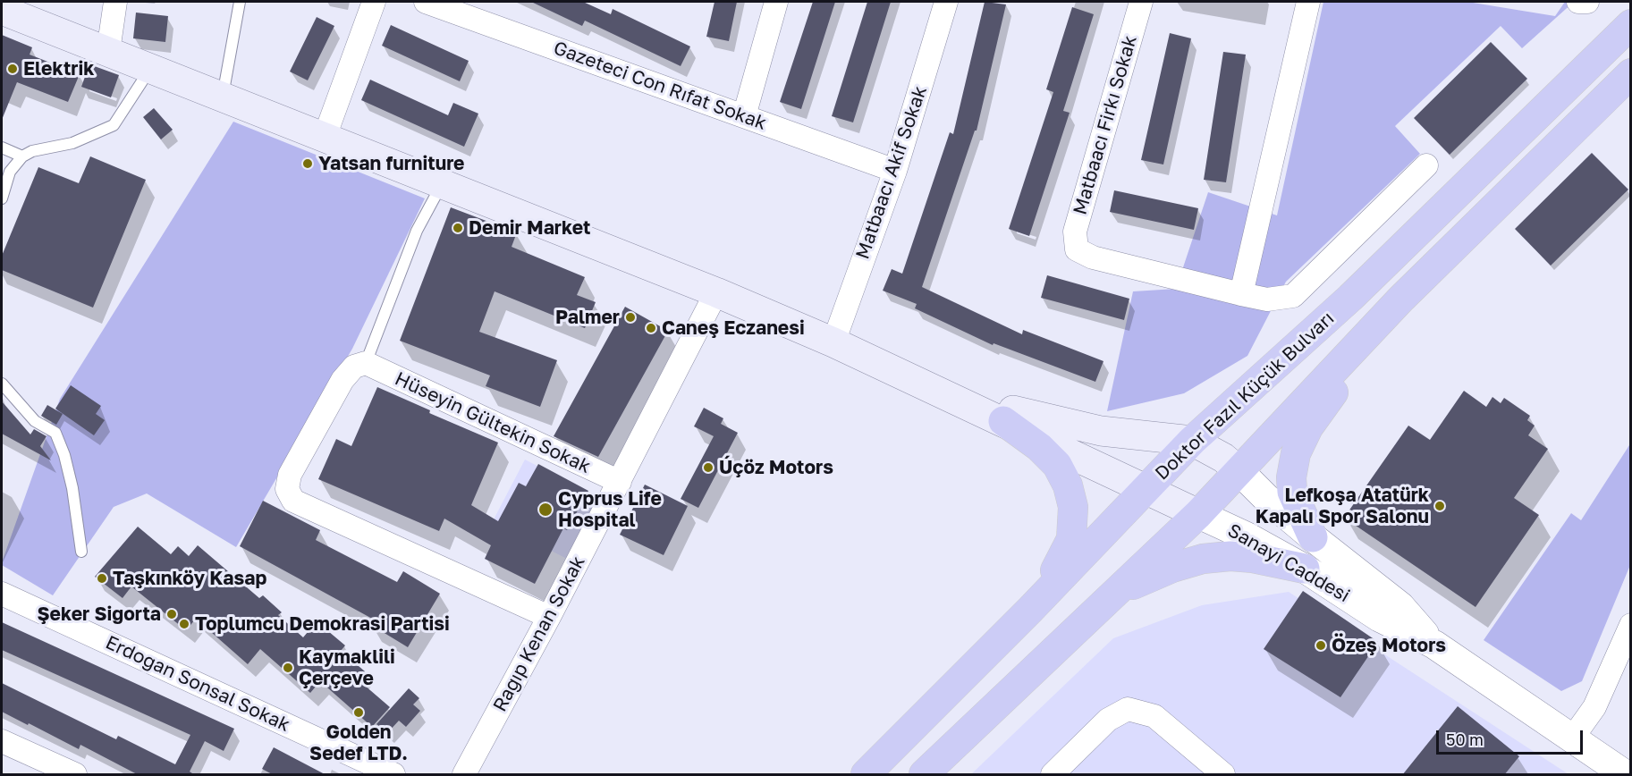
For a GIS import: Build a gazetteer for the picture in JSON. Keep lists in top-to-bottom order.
{
  "streets": {
    "highway": ["Doktor Fazıl Küçük Bulvarı"],
    "street": [
      "Gazeteci Con Rıfat Sokak",
      "Matbaacı Firkı Sokak",
      "Matbaacı Akif Sokak",
      "Hüseyin Gültekin Sokak",
      "Sanayi Caddesi",
      "Ragıp Kenan Sokak",
      "Erdoğan Sonsal Sokak"
    ]
  },
  "crossings": [
    ["Gazeteci Con Rıfat Sokak", "Matbaacı Akif Sokak"],
    ["Doktor Fazıl Küçük Bulvarı", "Sanayi Caddesi"],
    ["Hüseyin Gültekin Sokak", "Ragıp Kenan Sokak"]
  ],
  "places": [
    "Elektrik",
    "Yatsan furniture",
    "Demir Market",
    "Palmer",
    "Caneş Eczanesi",
    "Úçöz Motors",
    "Lefkoşa Atatürk Kapalı Spor Salonu",
    "Cyprus Life Hospital",
    "Taşkınköy Kasap",
    "Şeker Sigorta",
    "Toplumcu Demokrasi Partisi",
    "Özeş Motors",
    "Kaymaklili Çerçeve",
    "Golden Sedef LTD."
  ],
  "scale_bar": "50 m"
}
